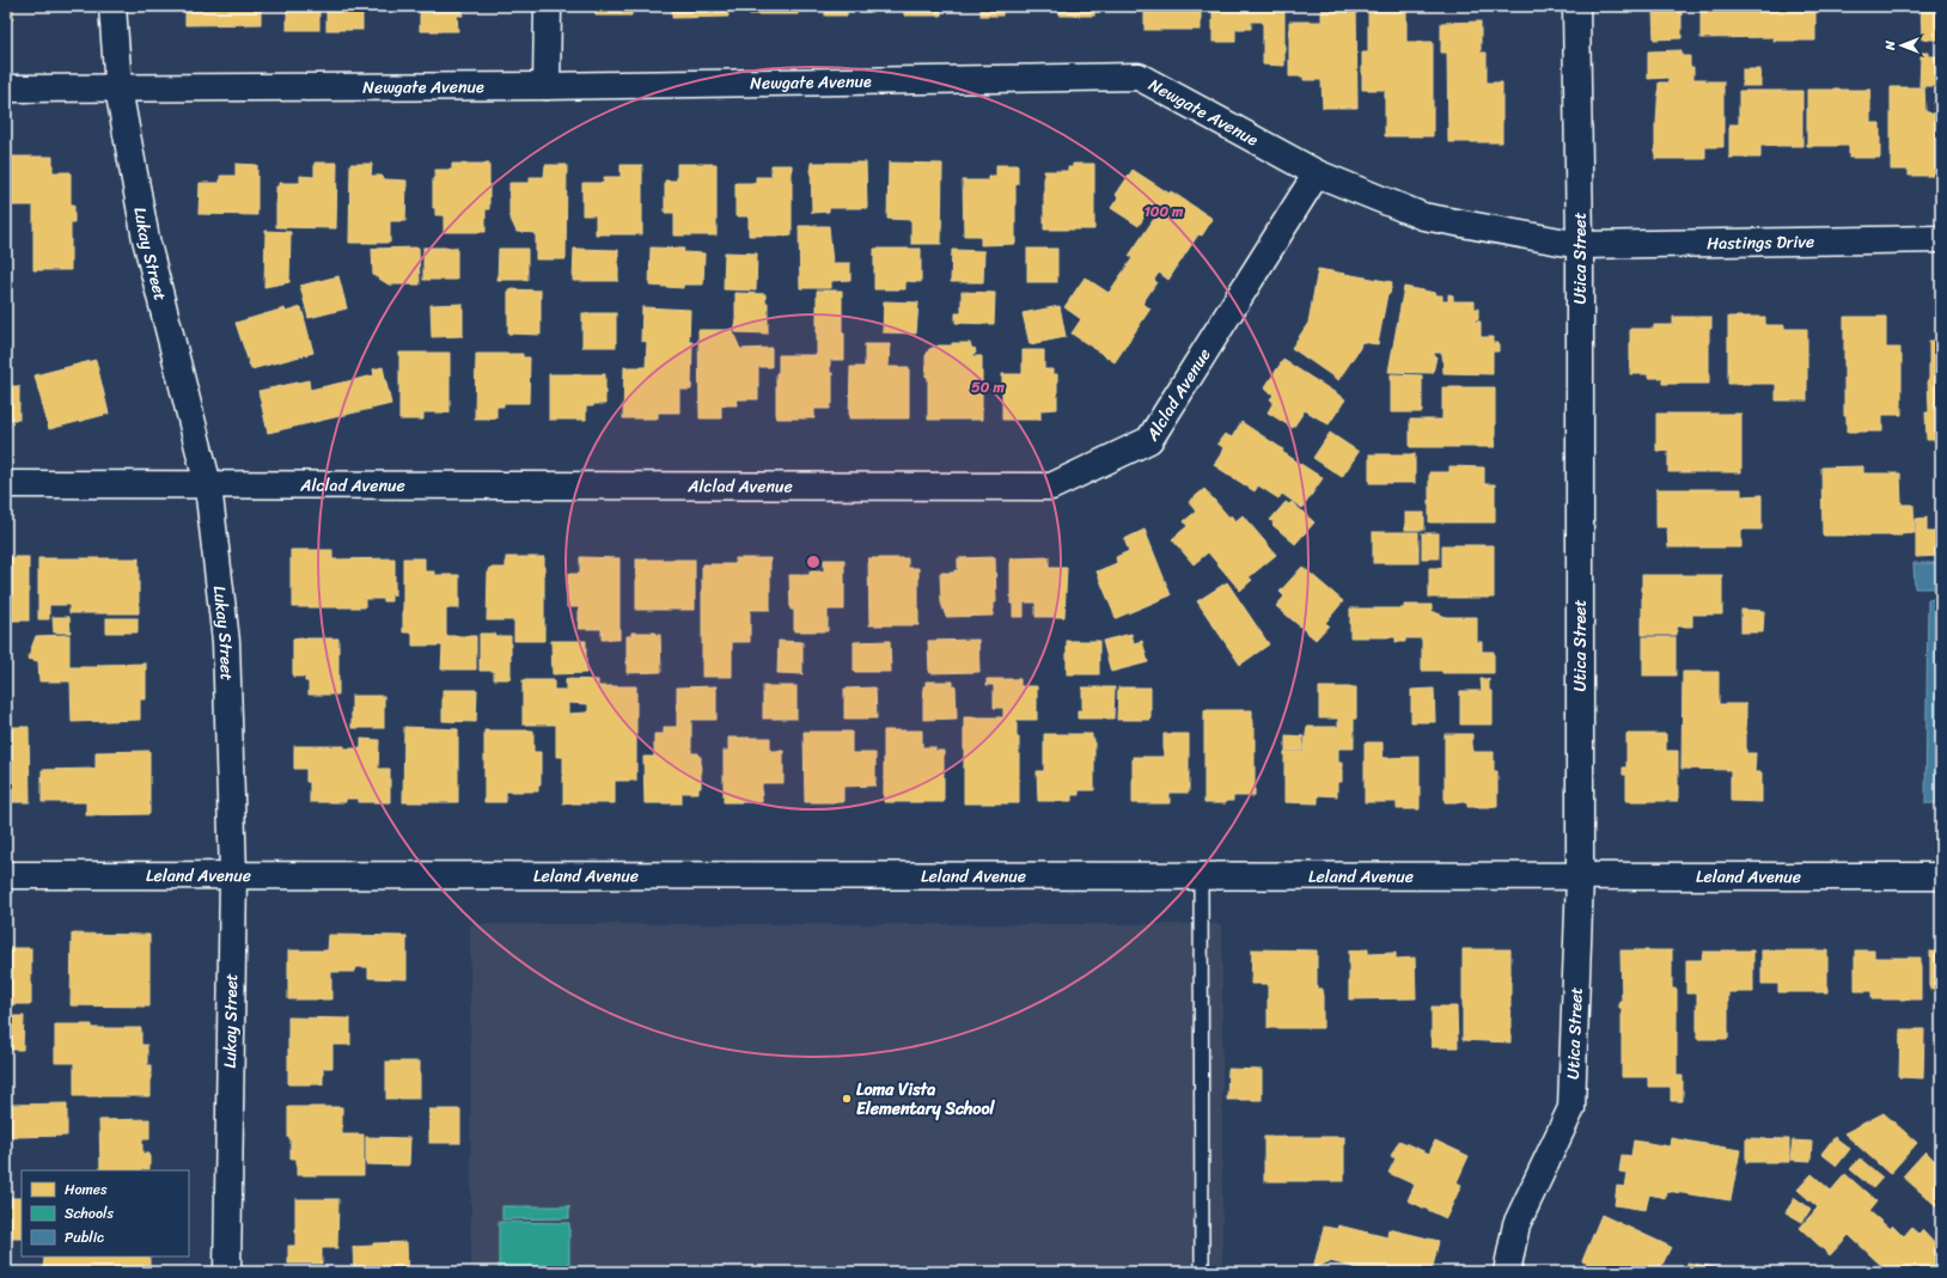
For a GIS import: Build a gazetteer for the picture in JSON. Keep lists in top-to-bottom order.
{
  "streets": {
    "street": [
      "Newgate Avenue",
      "Hastings Drive",
      "Lukay Street",
      "Utica Street",
      "Alclad Avenue",
      "Leland Avenue"
    ]
  },
  "crossings": [
    ["Newgate Avenue", "Hastings Drive"],
    ["Newgate Avenue", "Lukay Street"],
    ["Newgate Avenue", "Utica Street"],
    ["Newgate Avenue", "Alclad Avenue"],
    ["Hastings Drive", "Utica Street"],
    ["Lukay Street", "Alclad Avenue"],
    ["Lukay Street", "Leland Avenue"],
    ["Utica Street", "Leland Avenue"]
  ],
  "places": ["Loma Vista Elementary School"],
  "legend": ["Homes", "Schools", "Public"],
  "north": "left",
  "rings": ["100 m", "50 m"]
}
